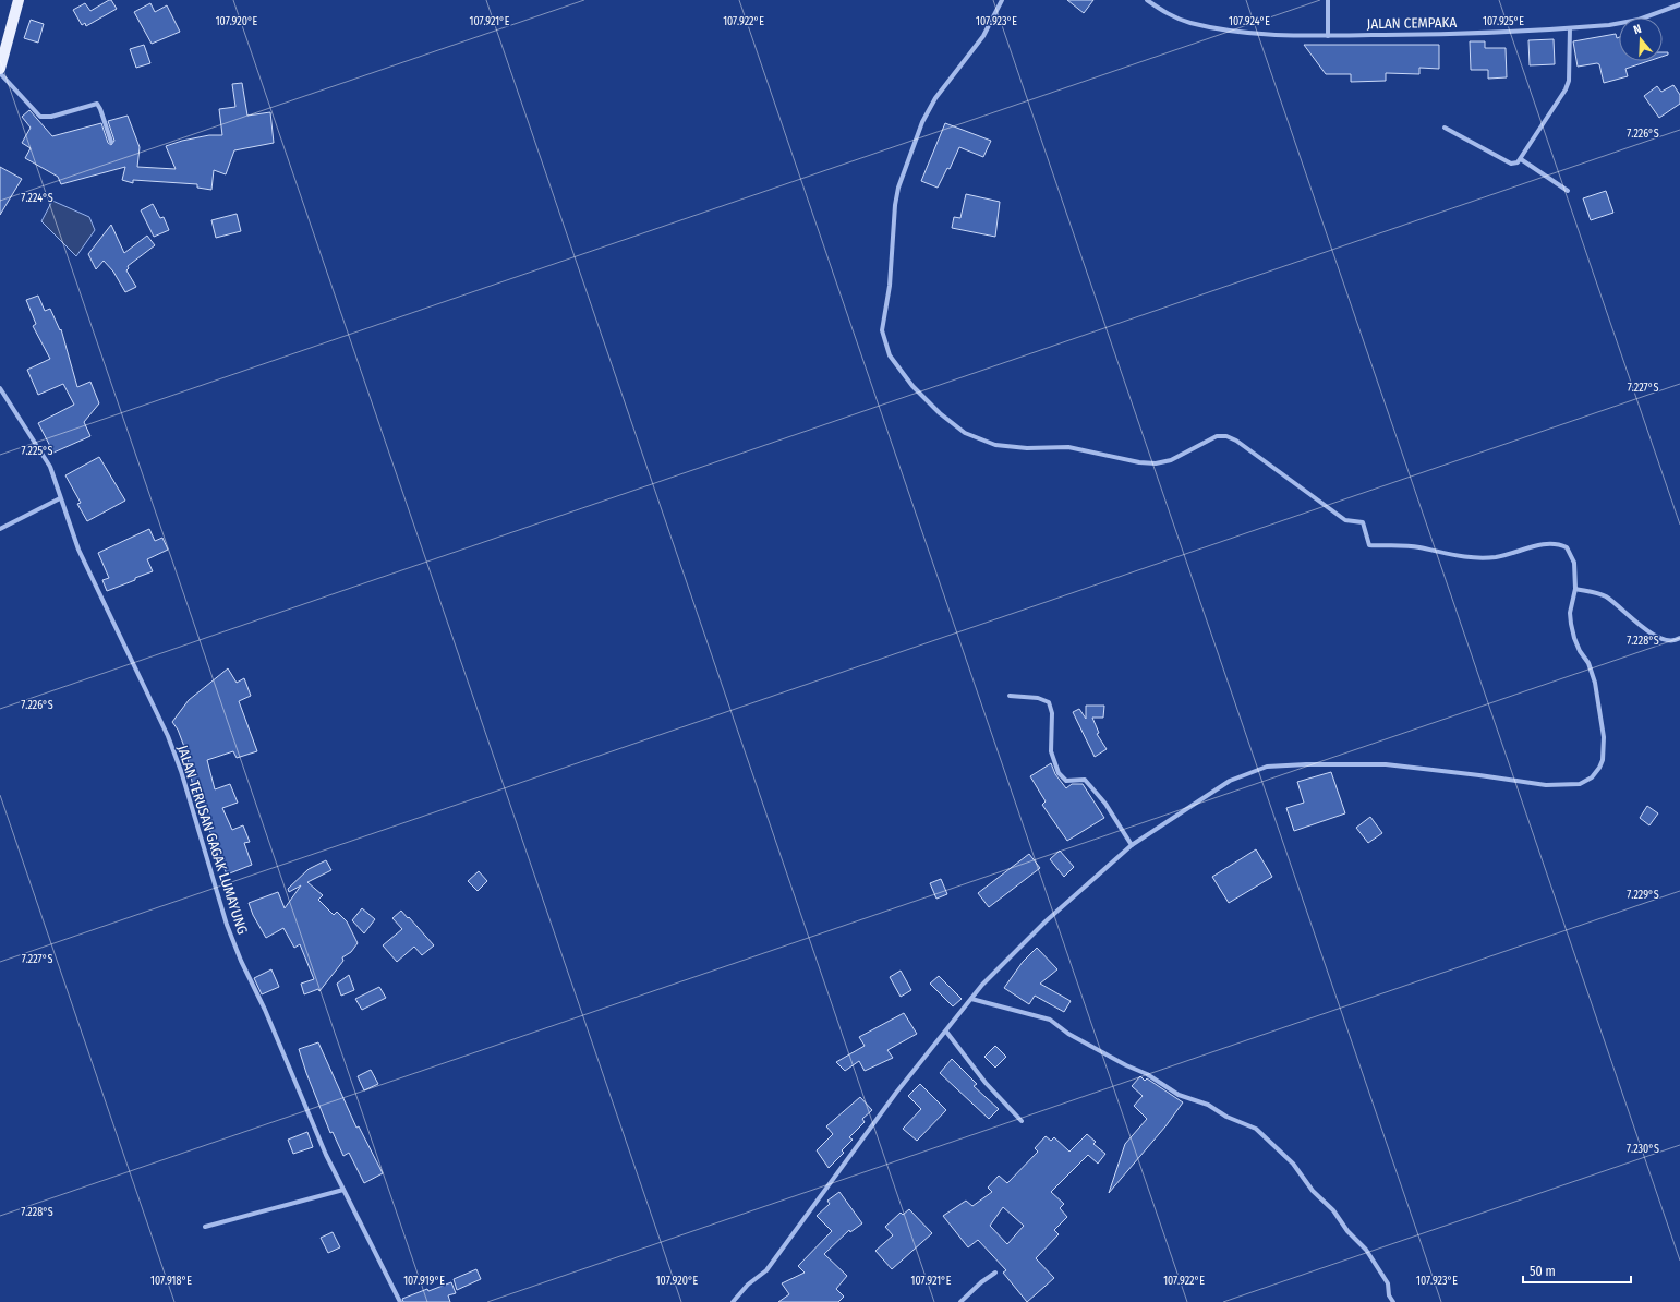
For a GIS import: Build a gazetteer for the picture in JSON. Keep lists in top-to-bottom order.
{
  "streets": {
    "street": ["JALAN CEMPAKA", "JALAN TERUSAN GAGAK LUMAYUNG"]
  },
  "scale_bar": "50 m",
  "north": "top",
  "coordinates": [
    "107.922°E",
    "107.923°E",
    "107.925°E",
    "107.920°E",
    "107.921°E",
    "107.924°E",
    "7.226°S",
    "7.224°S",
    "7.227°S",
    "7.225°S",
    "7.228°S",
    "7.229°S",
    "7.230°S",
    "107.918°E",
    "107.919°E"
  ]
}
